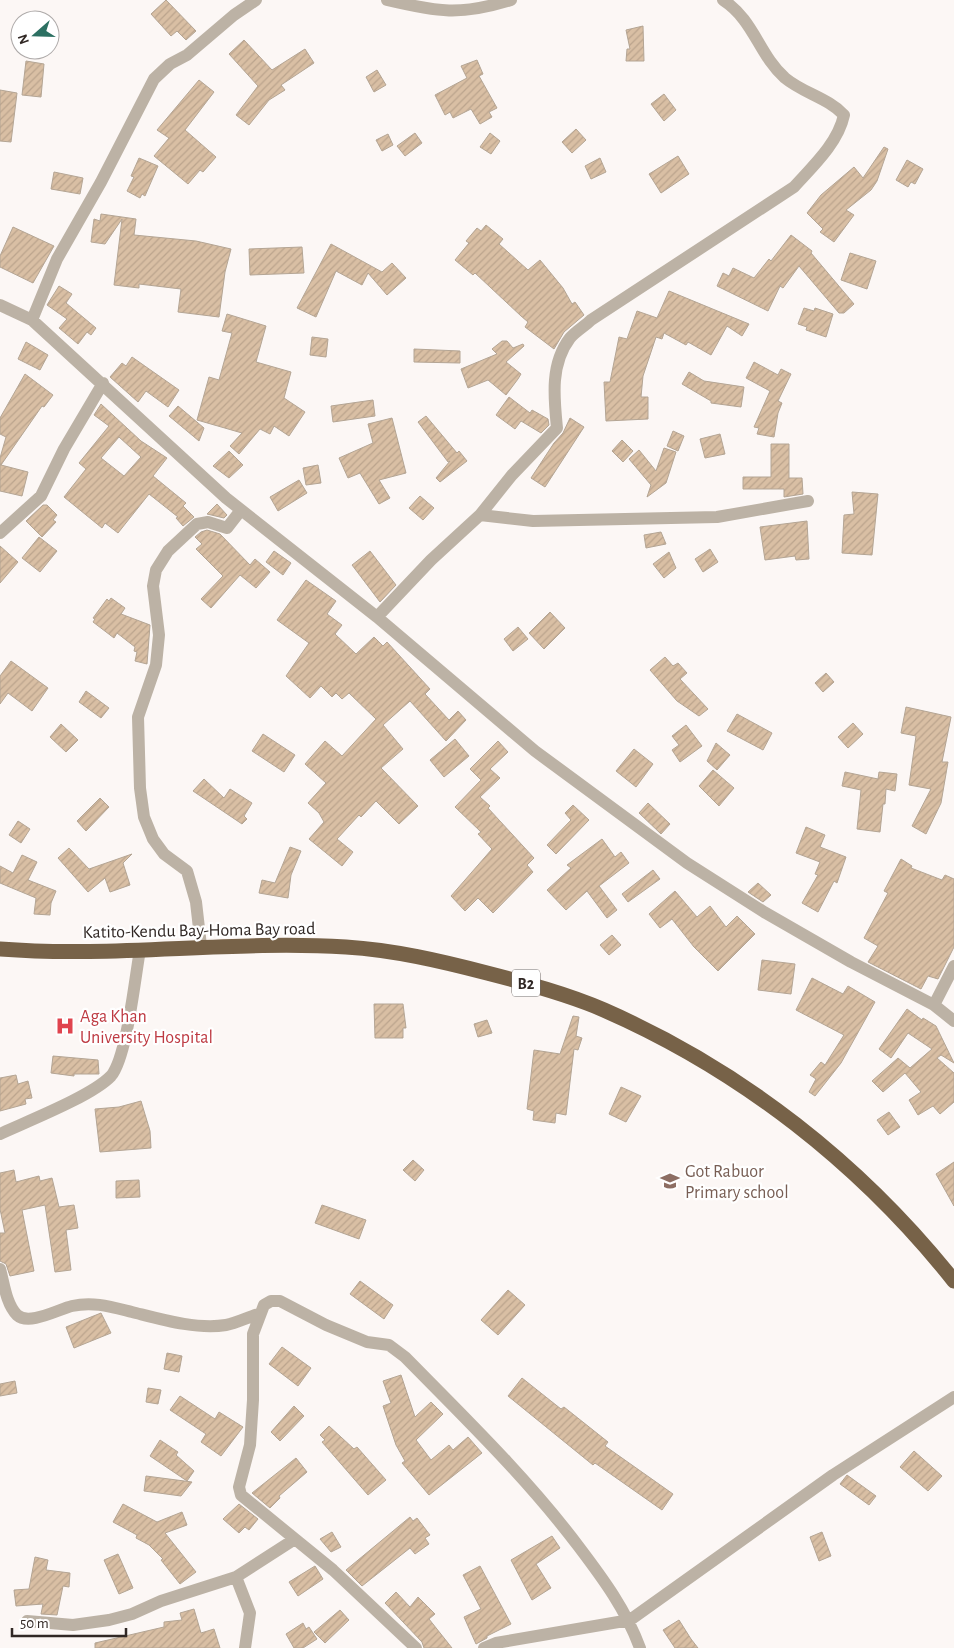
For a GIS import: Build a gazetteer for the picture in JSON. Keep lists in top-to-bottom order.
{
  "streets": {
    "highway": ["Katito-Kendu Bay-Homa Bay road", "B2"]
  },
  "places": {
    "hospital": ["Aga Khan University Hospital"],
    "school or university": ["Got Rabuor Primary school"]
  },
  "scale_bar": "50 m",
  "north": "left"
}
